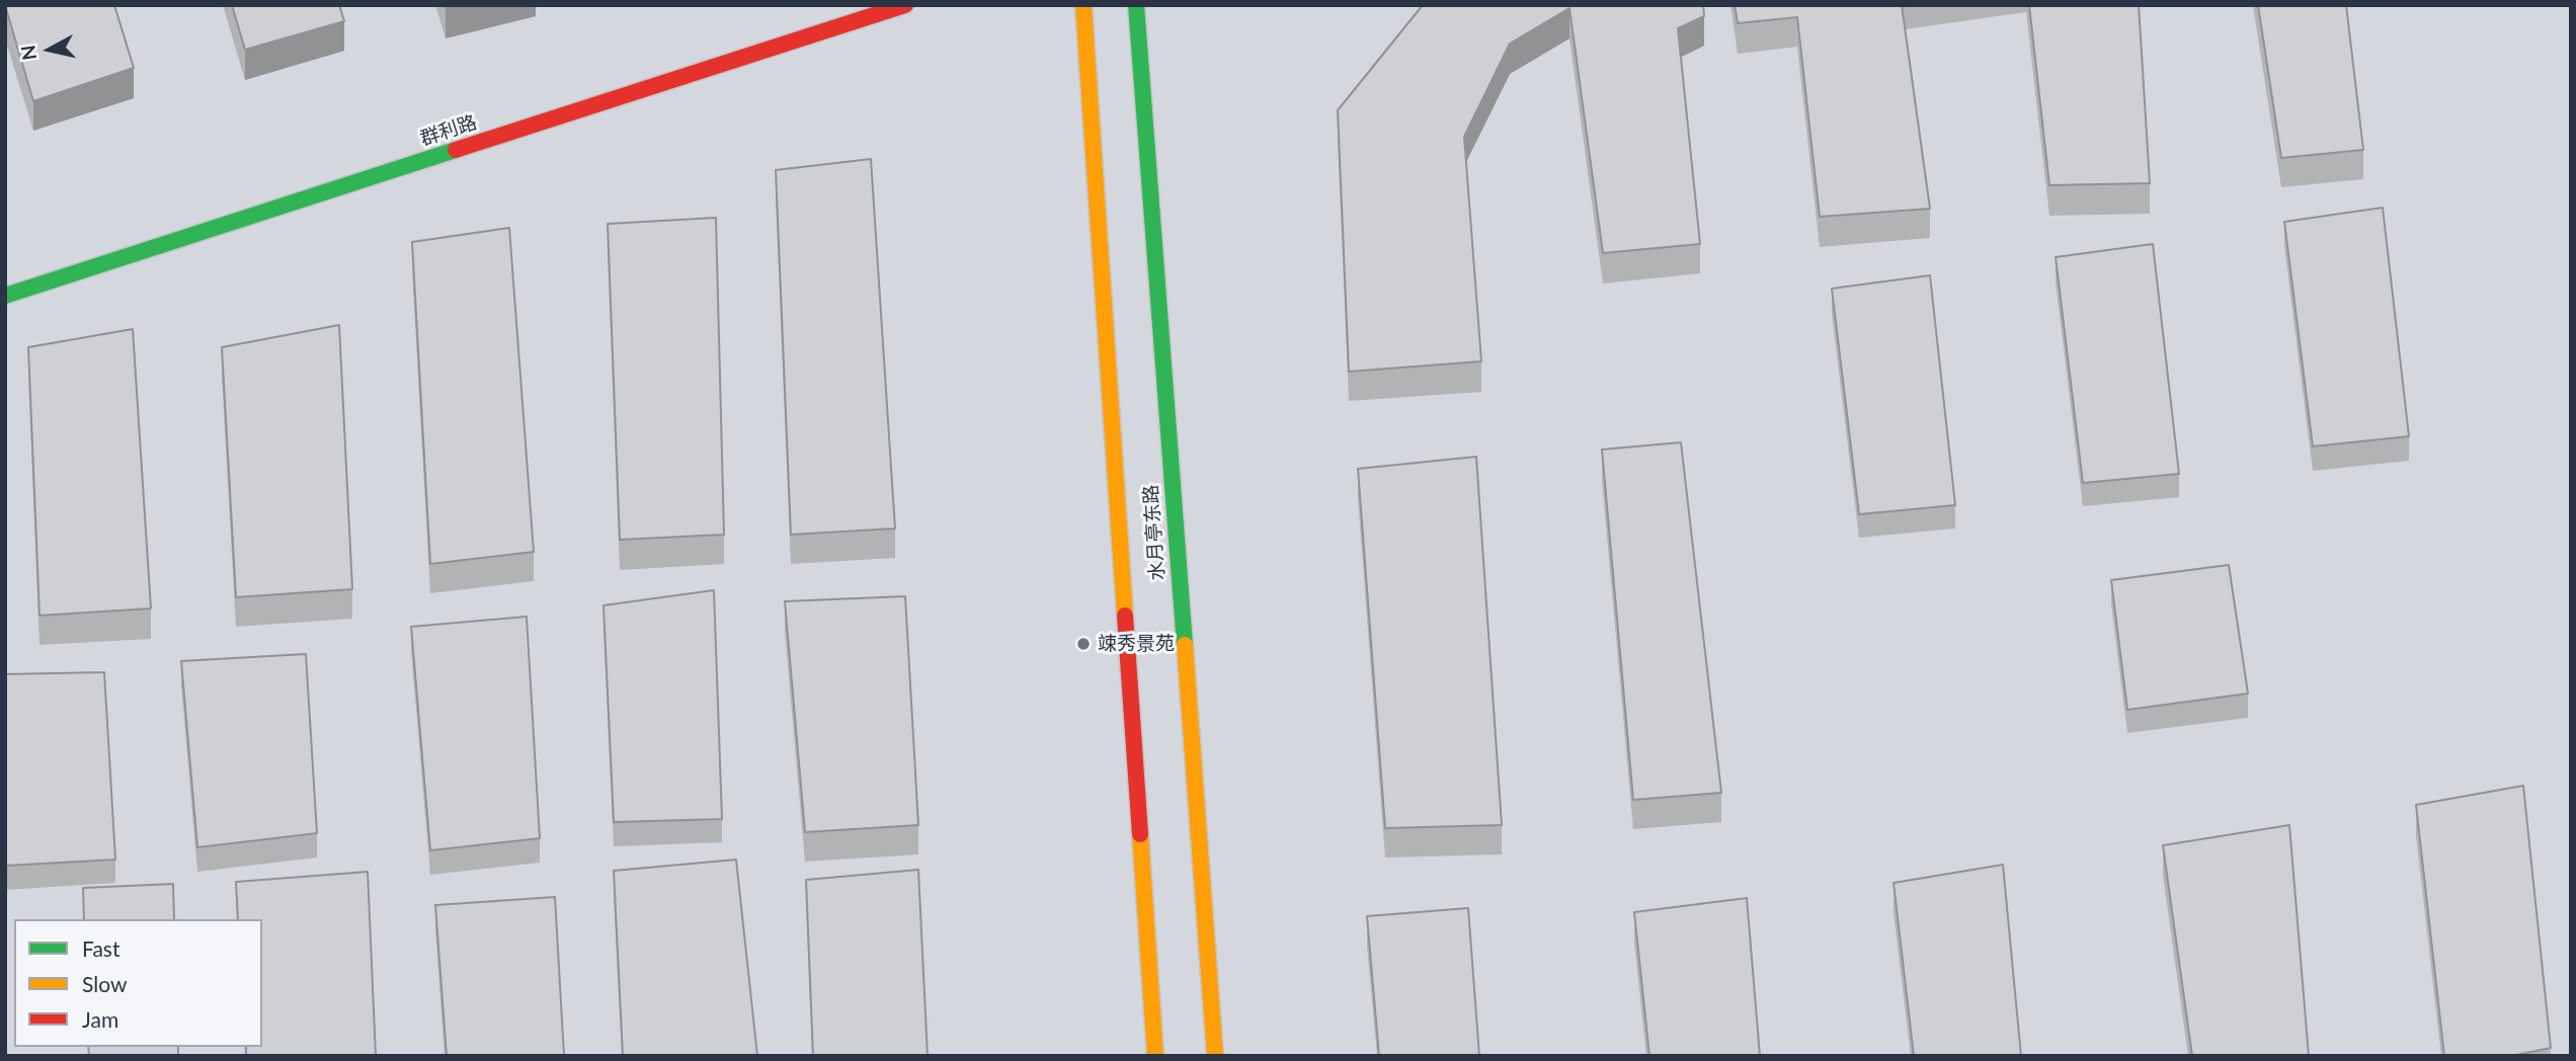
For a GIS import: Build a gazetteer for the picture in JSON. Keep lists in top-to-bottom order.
{
  "streets": {
    "main road": ["群利路", "水月亭东路"]
  },
  "places": ["竦秀景苑"],
  "legend": ["Fast", "Slow", "Jam"],
  "north": "left"
}
